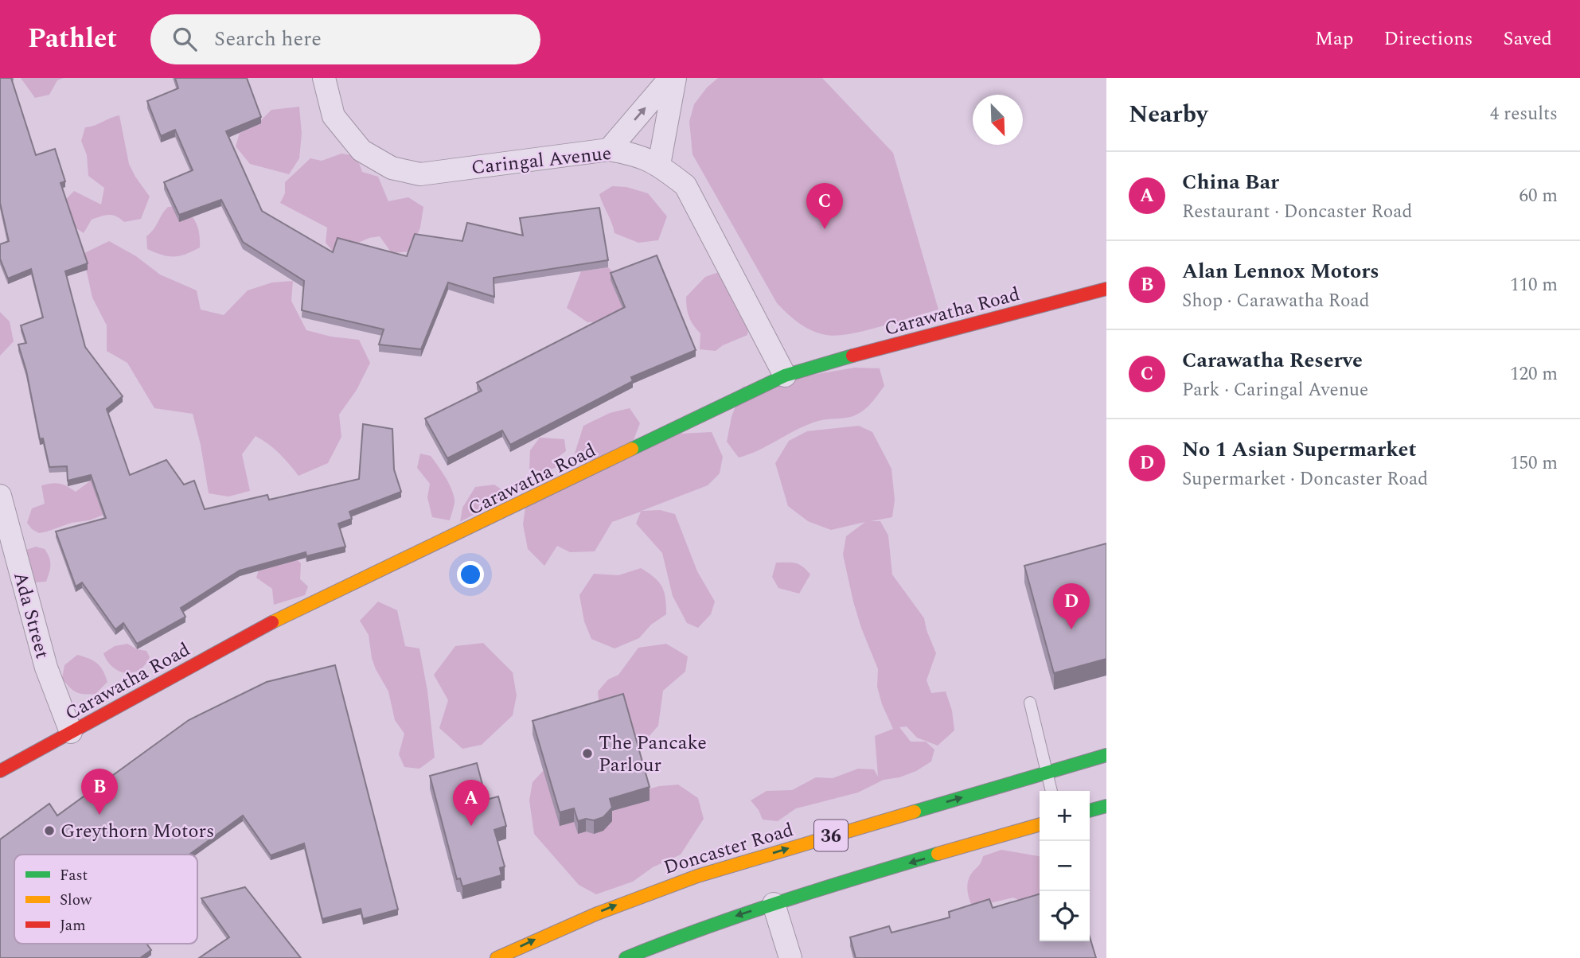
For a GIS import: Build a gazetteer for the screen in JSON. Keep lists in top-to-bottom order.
{
  "streets": {
    "street": [
      "Caringal Avenue",
      "Carawatha Road",
      "Ada Street",
      "36",
      "Doncaster Road"
    ]
  },
  "crossings": [
    ["Caringal Avenue", "Carawatha Road"],
    ["Carawatha Road", "Ada Street"]
  ],
  "places": ["The Pancake Parlour", "Greythorn Motors"],
  "legend": ["Fast", "Slow", "Jam"],
  "north": "bottom right",
  "page": {
    "header": "Pathlet",
    "search": "Search here",
    "nav": ["Map", "Directions", "Saved"],
    "heading": ["Nearby", "4 results"],
    "list": [
      {
        "mark": "A",
        "name": "China Bar",
        "note": "Restaurant · Doncaster Road",
        "value": "60 m"
      },
      {
        "mark": "B",
        "name": "Alan Lennox Motors",
        "note": "Shop · Carawatha Road",
        "value": "110 m"
      },
      {
        "mark": "C",
        "name": "Carawatha Reserve",
        "note": "Park · Caringal Avenue",
        "value": "120 m"
      },
      {
        "mark": "D",
        "name": "No 1 Asian Supermarket",
        "note": "Supermarket · Doncaster Road",
        "value": "150 m"
      }
    ],
    "pins": [
      "C",
      "D",
      "B",
      "A"
    ],
    "map_buttons": ["+", "−"]
  }
}
